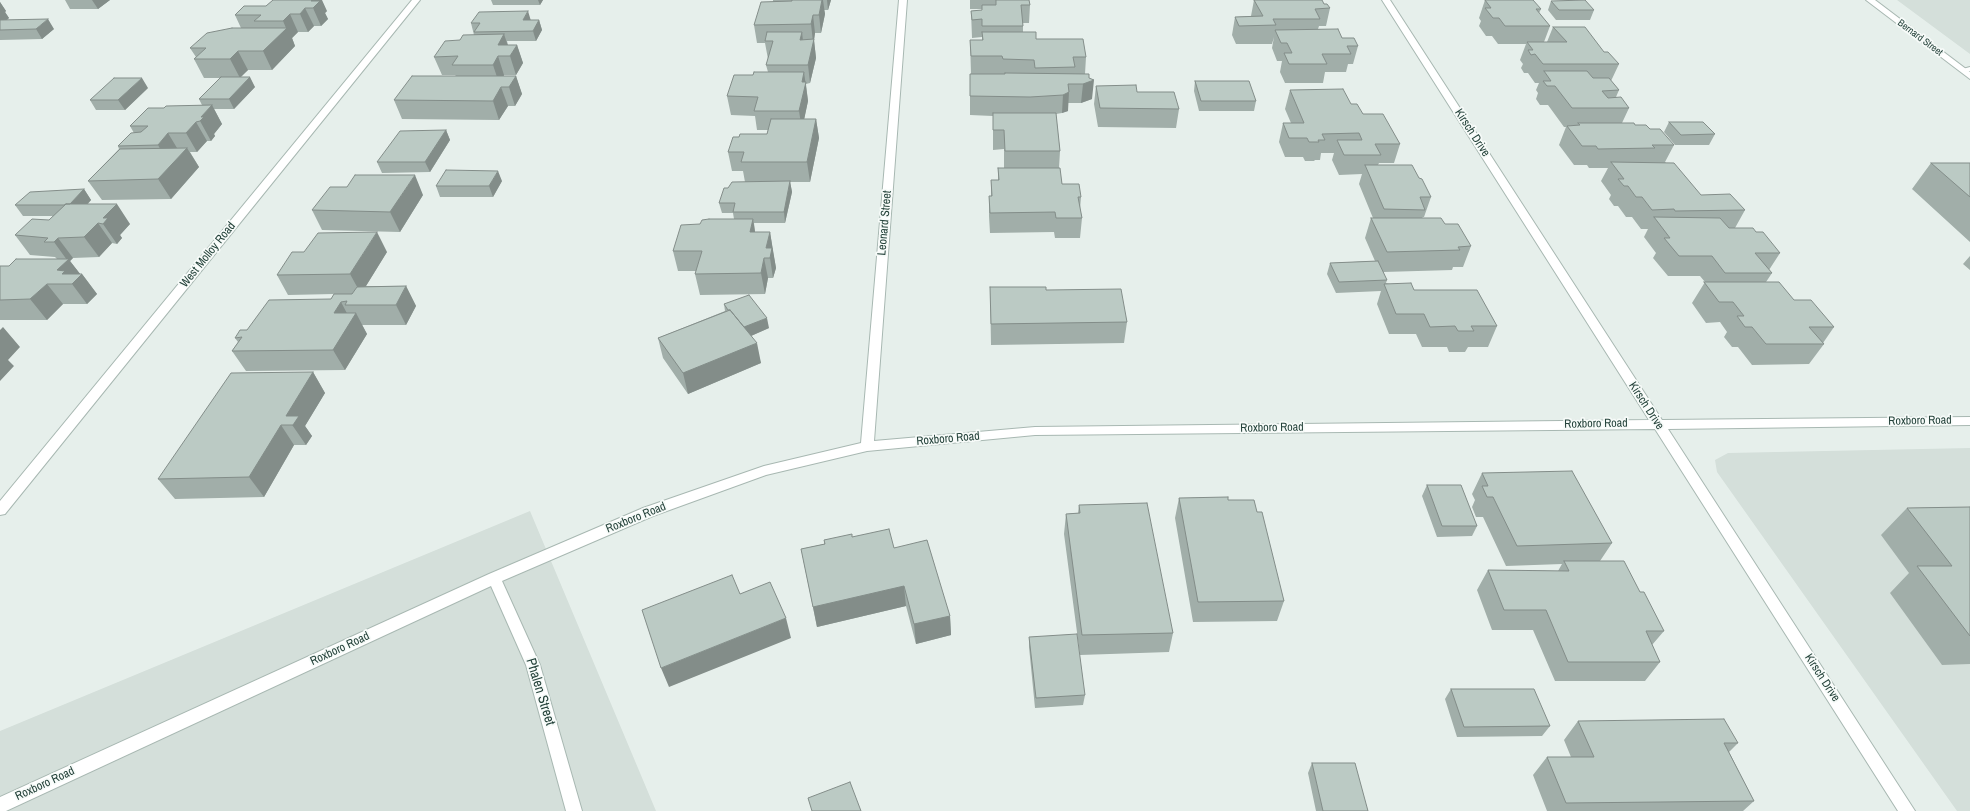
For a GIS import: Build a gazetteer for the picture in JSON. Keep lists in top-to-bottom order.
{
  "streets": {
    "street": [
      "Bernard Street",
      "Kirsch Drive",
      "Leonard Street",
      "West Molloy Road",
      "Roxboro Road",
      "Phalen Street"
    ]
  },
  "crossings": [
    ["Kirsch Drive", "Roxboro Road"],
    ["Leonard Street", "Roxboro Road"],
    ["Roxboro Road", "Phalen Street"]
  ]
}
